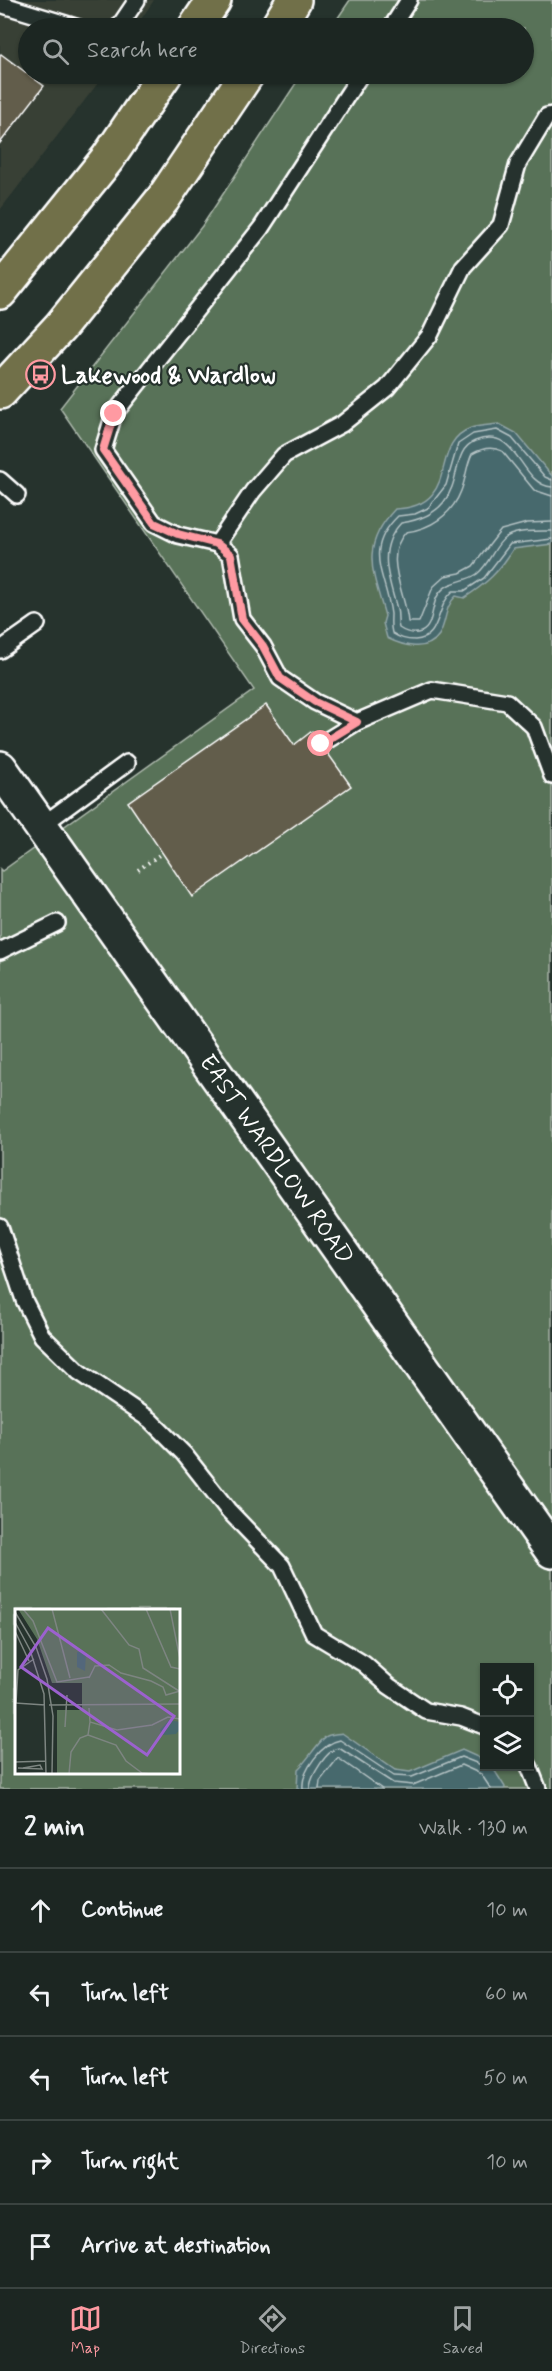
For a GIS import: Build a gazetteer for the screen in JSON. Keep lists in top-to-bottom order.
{
  "streets": {
    "main road": ["EAST WARDLOW ROAD"]
  },
  "places": {
    "bus stop": ["Lakewood & Wardlow"]
  },
  "page": {
    "search": "Search here",
    "heading": ["2 min", "Walk · 130 m"],
    "list": [
      ["Continue", "10 m"],
      ["Turn left", "60 m"],
      ["Turn left", "50 m"],
      ["Turn right", "10 m"],
      "Arrive at destination"
    ],
    "nav": ["Map", "Directions", "Saved"]
  }
}
